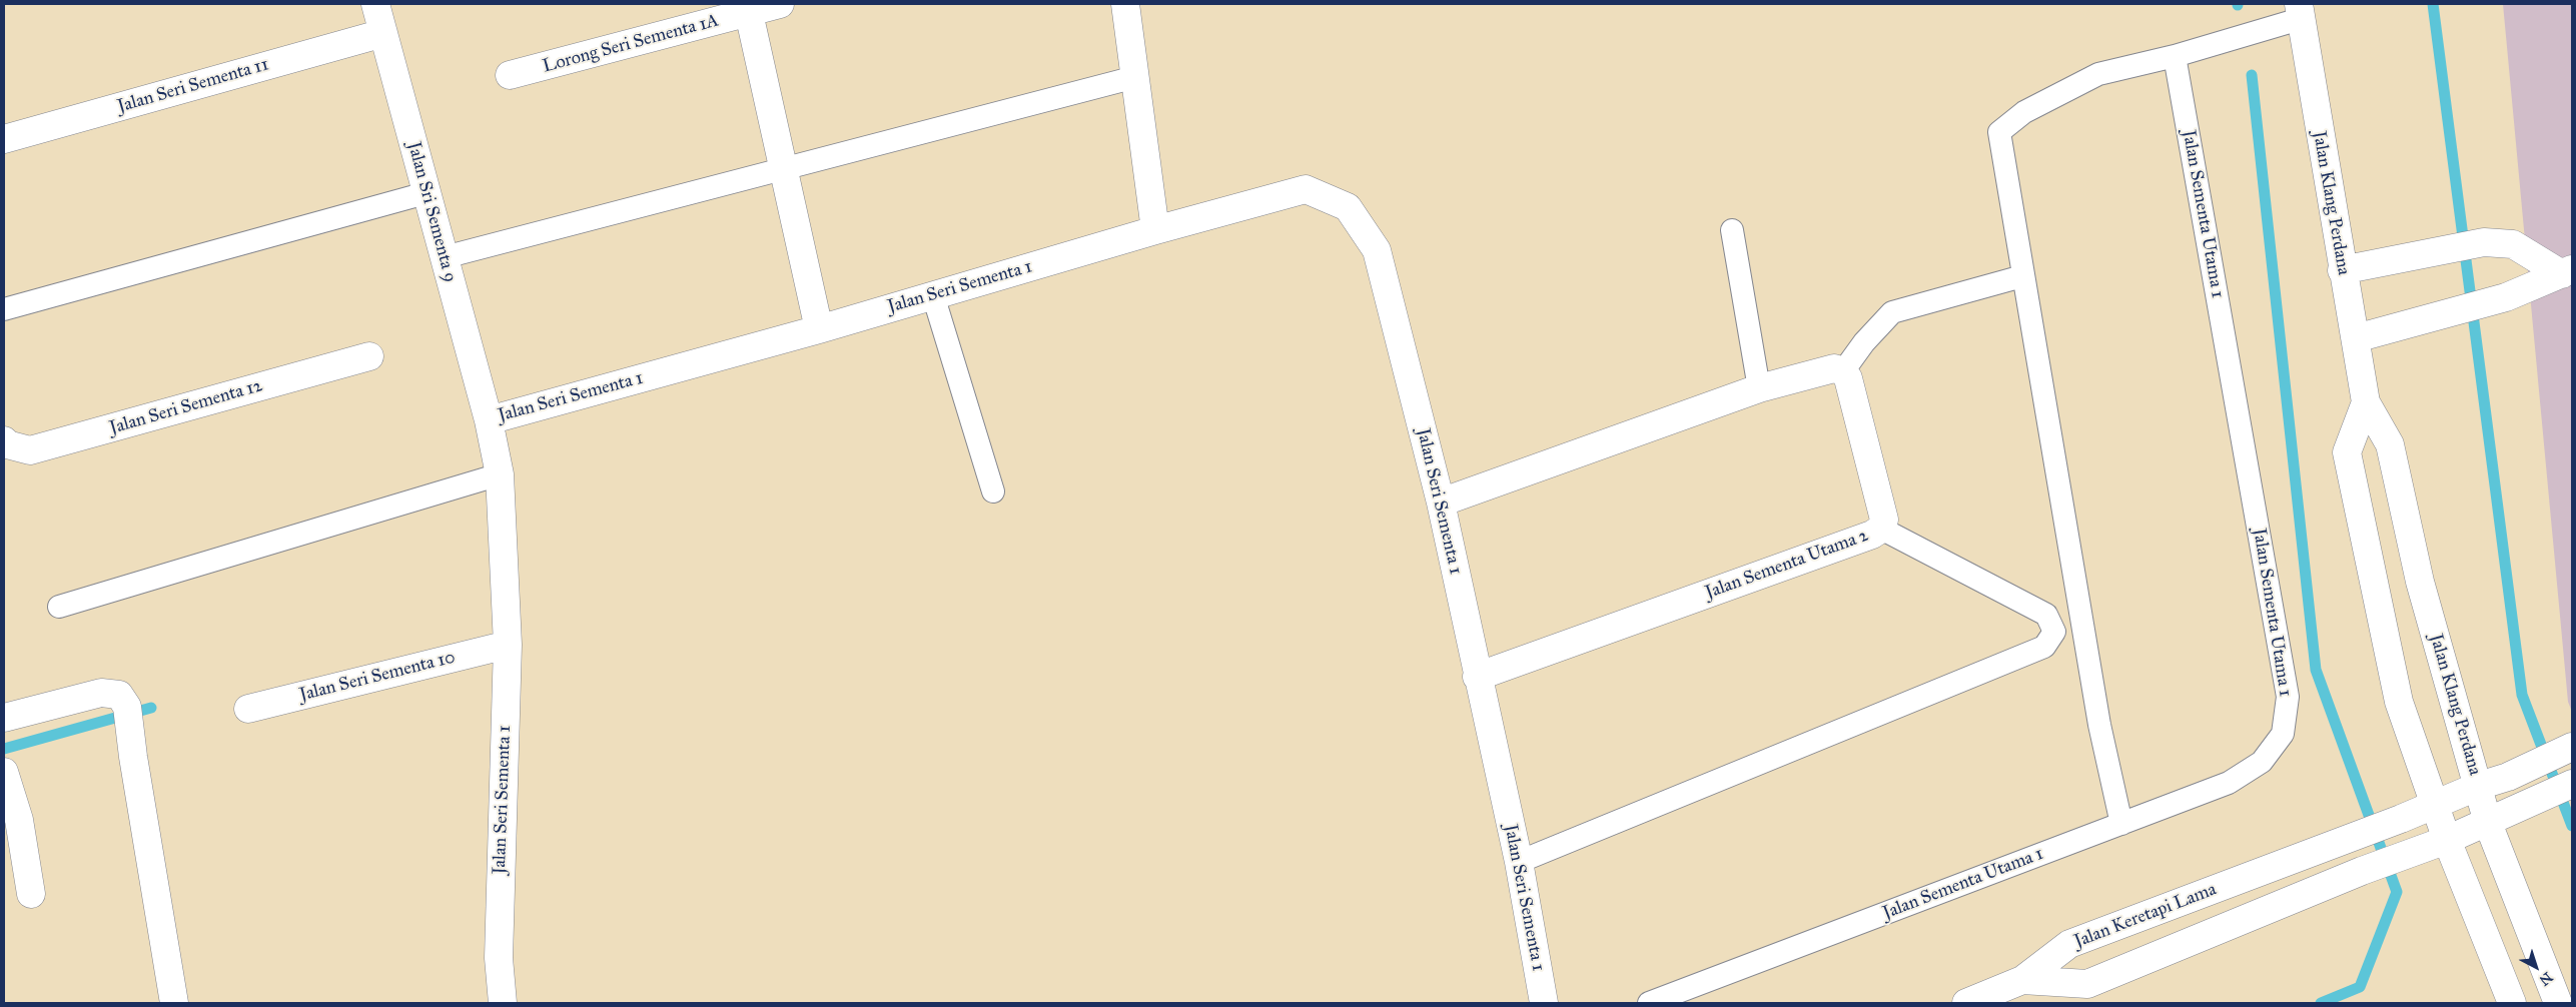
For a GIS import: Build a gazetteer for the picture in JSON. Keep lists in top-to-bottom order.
{
  "streets": {
    "street": [
      "Lorong Seri Sementa 1A",
      "Jalan Seri Sementa 11",
      "Jalan Klang Perdana",
      "Jalan Sri Sementa 9",
      "Jalan Seri Sementa 1",
      "Jalan Seri Sementa 12",
      "Jalan Sementa Utama 2",
      "Jalan Seri Sementa 10",
      "Jalan Keretapi Lama"
    ],
    "lane": ["Jalan Sementa Utama 1"]
  },
  "crossings": [
    ["Jalan Seri Sementa 11", "Jalan Sri Sementa 9"],
    ["Jalan Klang Perdana", "Jalan Keretapi Lama"],
    ["Jalan Sri Sementa 9", "Jalan Seri Sementa 1"],
    ["Jalan Seri Sementa 1", "Jalan Sementa Utama 2"],
    ["Jalan Seri Sementa 1", "Jalan Seri Sementa 10"]
  ],
  "north": "bottom right"
}
